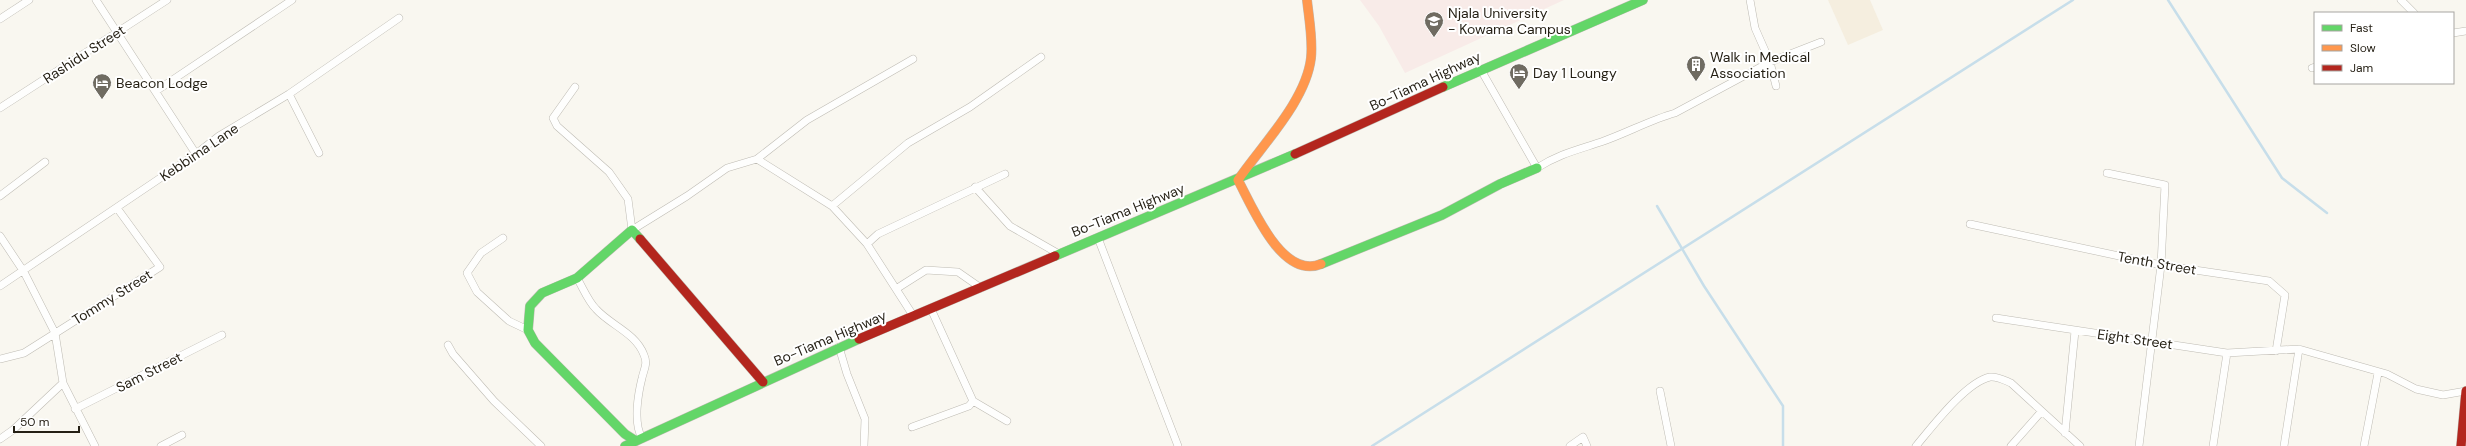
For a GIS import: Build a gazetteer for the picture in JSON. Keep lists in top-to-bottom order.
{
  "streets": {
    "main road": ["Bo-Tiama Highway"],
    "street": [
      "Rashidu Street",
      "Kebbima Lane",
      "Tenth Street",
      "Tommy Street",
      "Eight Street",
      "Sam Street"
    ]
  },
  "crossings": [
    ["Kebbima Lane", "Tommy Street"],
    ["Tenth Street", "Eight Street"]
  ],
  "places": {
    "school or university": ["Njala University - Kowama Campus"],
    "building": ["Walk in Medical Association"],
    "hotel": ["Day 1 Loungy", "Beacon Lodge"]
  },
  "legend": ["Fast", "Slow", "Jam"],
  "scale_bar": "50 m"
}
